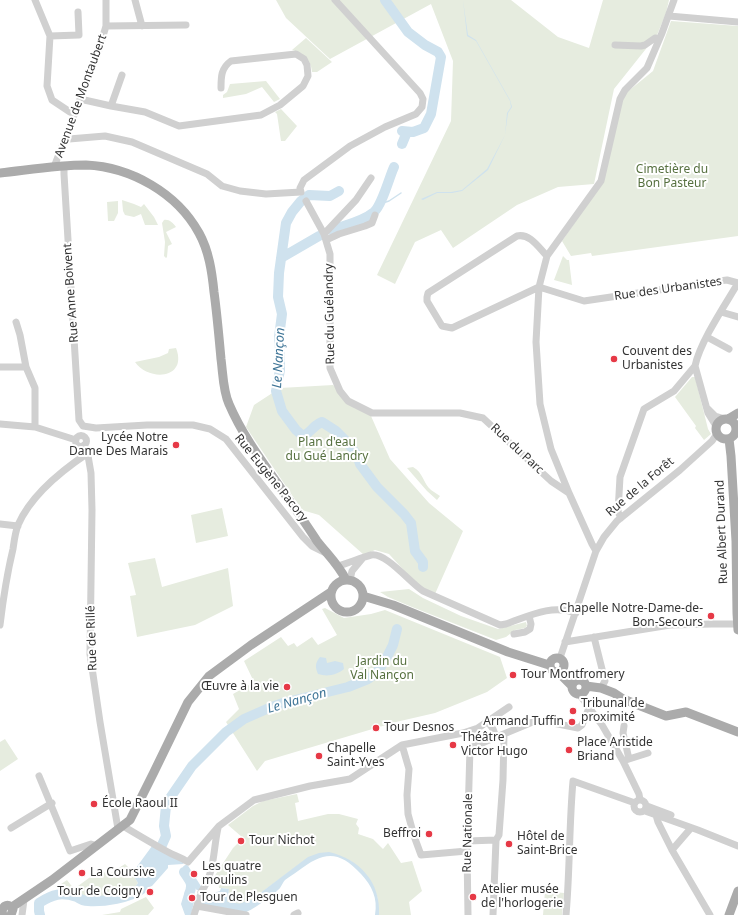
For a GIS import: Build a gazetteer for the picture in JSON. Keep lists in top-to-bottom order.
{
  "streets": {
    "main road": ["Rue Eugène Pacory", "Rue Albert Durand"],
    "street": [
      "Avenue de Montaubert",
      "Rue des Urbanistes",
      "Rue Anne Boivent",
      "Rue du Guélandry",
      "Rue du Parc",
      "Rue de la Forêt",
      "Rue de Rillé",
      "Rue Nationale"
    ]
  },
  "crossings": [
    ["Rue des Urbanistes", "Rue de la Forêt"],
    ["Rue Anne Boivent", "Rue Eugène Pacory"],
    ["Rue du Guélandry", "Rue du Parc"],
    ["Rue de la Forêt", "Rue Albert Durand"]
  ],
  "water": ["Le Nançon"],
  "parks": ["Cimetière du Bon Pasteur", "Plan d'eau du Gué Landry", "Jardin du Val Nançon"],
  "places": [
    "Couvent des Urbanistes",
    "Lycée Notre Dame Des Marais",
    "Chapelle Notre-Dame-de- Bon-Secours",
    "Tour Montfromery",
    "Œuvre à la vie",
    "Tribunal de proximité",
    "Armand Tuffin",
    "Tour Desnos",
    "Théâtre Victor Hugo",
    "Place Aristide Briand",
    "Chapelle Saint-Yves",
    "École Raoul II",
    "Beffroi",
    "Tour Nichot",
    "Hôtel de Saint-Brice",
    "La Coursive",
    "Les quatre moulins",
    "Tour de Coigny",
    "Atelier musée de l'horlogerie",
    "Tour de Plesguen"
  ]
}
